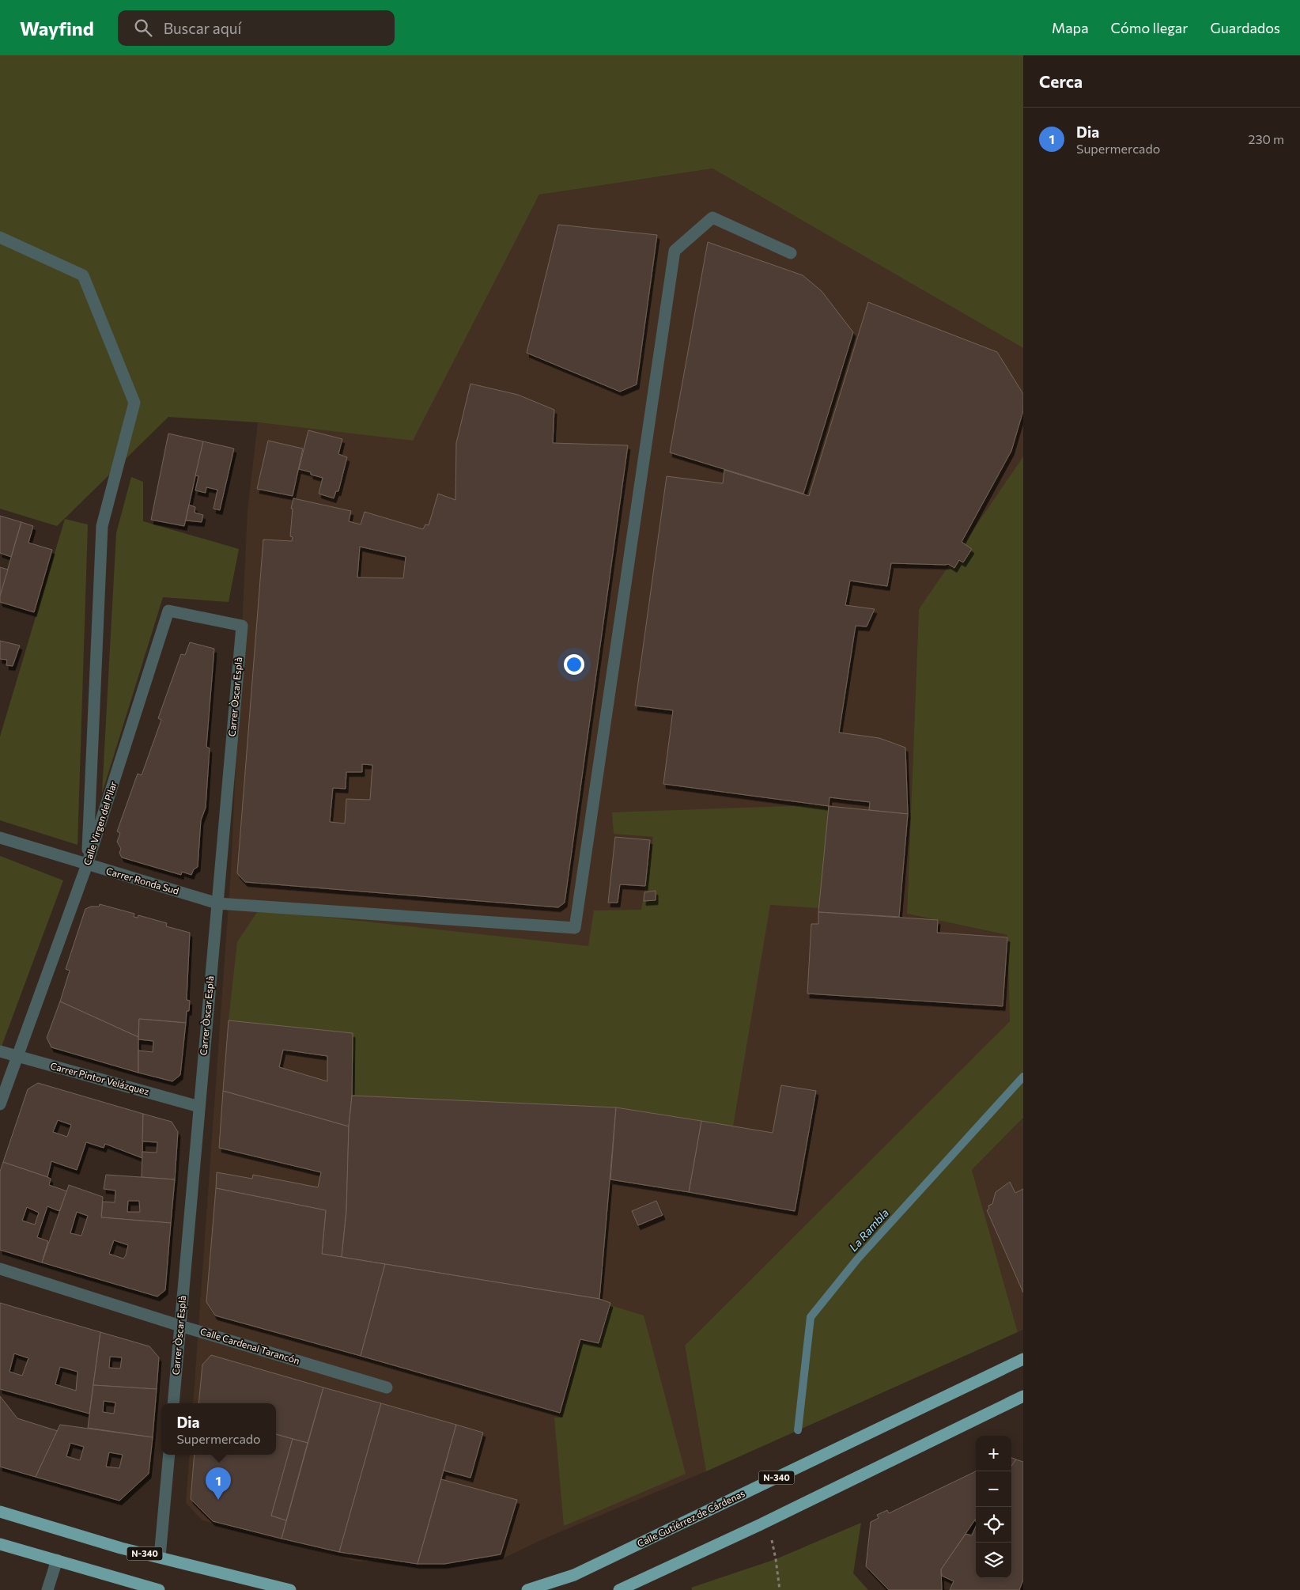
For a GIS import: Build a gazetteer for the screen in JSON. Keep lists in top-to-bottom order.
{
  "streets": {
    "highway": ["N-340", "Calle Gutiérrez de Cárdenas"],
    "street": [
      "Carrer Òscar Esplà",
      "Calle Virgen del Pilar",
      "Carrer Ronda Sud",
      "Carrer Pintor Velázquez",
      "Calle Cardenal Tarancón"
    ]
  },
  "crossings": [
    ["Carrer Òscar Esplà", "Calle Virgen del Pilar"],
    ["Carrer Òscar Esplà", "Carrer Ronda Sud"],
    ["Carrer Òscar Esplà", "Carrer Pintor Velázquez"],
    ["Carrer Òscar Esplà", "Calle Cardenal Tarancón"],
    ["Calle Virgen del Pilar", "Carrer Ronda Sud"],
    ["Calle Virgen del Pilar", "Carrer Pintor Velázquez"]
  ],
  "water": ["La Rambla"],
  "page": {
    "header": "Wayfind",
    "search": "Buscar aquí",
    "nav": ["Mapa", "Cómo llegar", "Guardados"],
    "heading": "Cerca",
    "list": [
      {
        "mark": "1",
        "name": "Dia",
        "note": "Supermercado",
        "value": "230 m"
      }
    ],
    "popup": ["Dia", "Supermercado"],
    "map_buttons": ["+", "−"],
    "pins": "1"
  }
}
